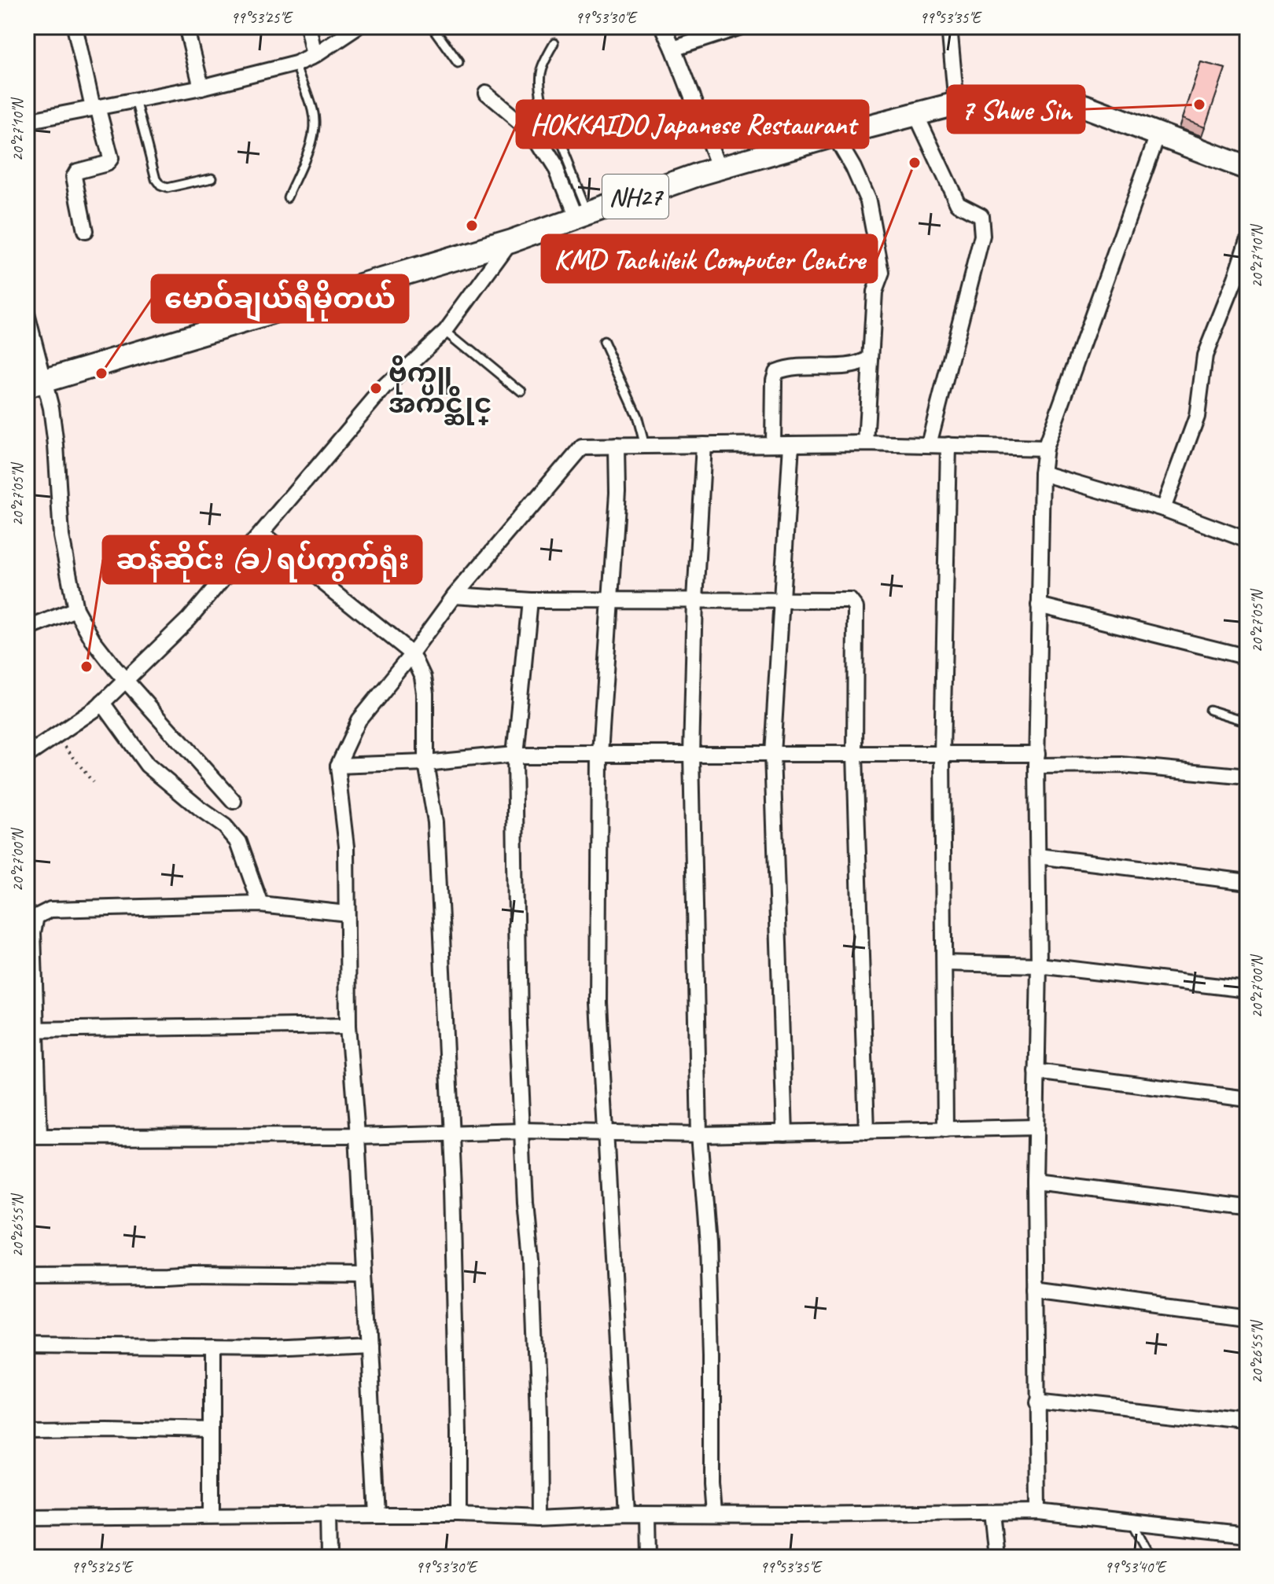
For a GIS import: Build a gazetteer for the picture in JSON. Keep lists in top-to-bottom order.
{
  "streets": {
    "main road": ["NH27"]
  },
  "places": [
    "7 Shwe Sin",
    "KMD Tachileik Computer Centre",
    "HOKKAIDO Japanese Restaurant",
    "မောဝ်ချယ်ရီမိုတယ်",
    "ဗိုက္ပူ အကင္ဆိုင္",
    "ဆန်ဆိုင်း (ခ) ရပ်ကွက်ရုံး"
  ],
  "coordinates": [
    "99°53'25\"E",
    "99°53'30\"E",
    "99°53'35\"E",
    "20°27'10\"N",
    "20°27'05\"N",
    "20°27'00\"N",
    "20°26'55\"N",
    "99°53'40\"E"
  ]
}
